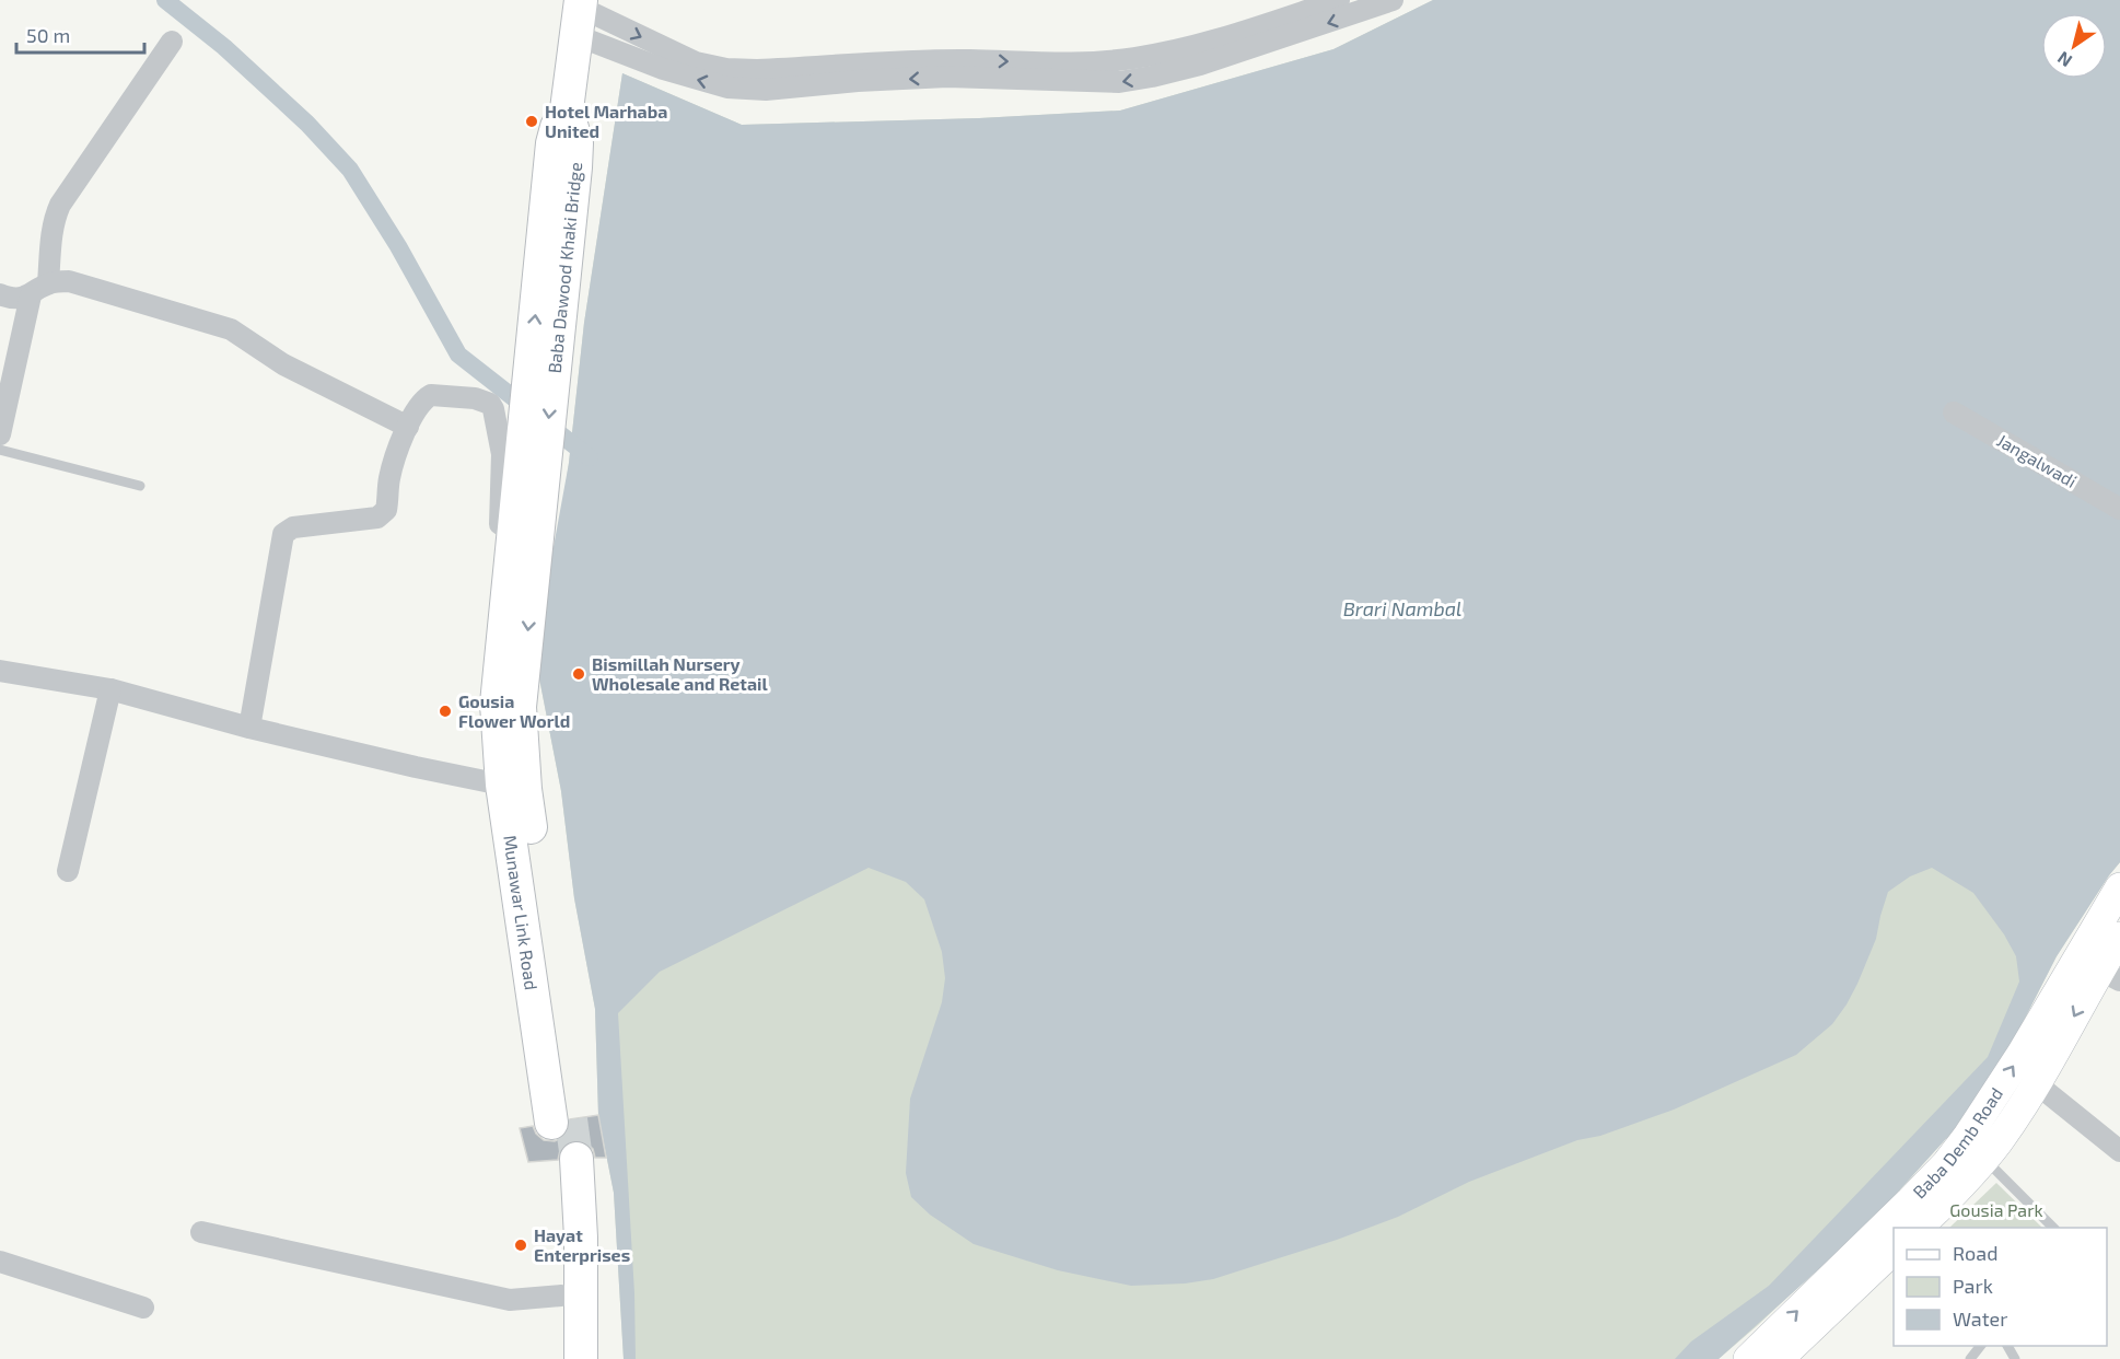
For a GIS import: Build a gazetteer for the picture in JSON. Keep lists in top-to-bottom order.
{
  "streets": {
    "main road": ["Baba Dawood Khaki Bridge", "Munawar Link Road"],
    "street": ["Jangalwadi", "Baba Demb Road"]
  },
  "crossings": [
    ["Baba Dawood Khaki Bridge", "Munawar Link Road"]
  ],
  "water": ["Brari Nambal"],
  "parks": ["Gousia Park"],
  "places": [
    "Hotel Marhaba United",
    "Bismillah Nursery Wholesale and Retail",
    "Gousia Flower World",
    "Hayat Enterprises"
  ],
  "legend": ["Road", "Park", "Water"],
  "scale_bar": "50 m",
  "north": "bottom left"
}
